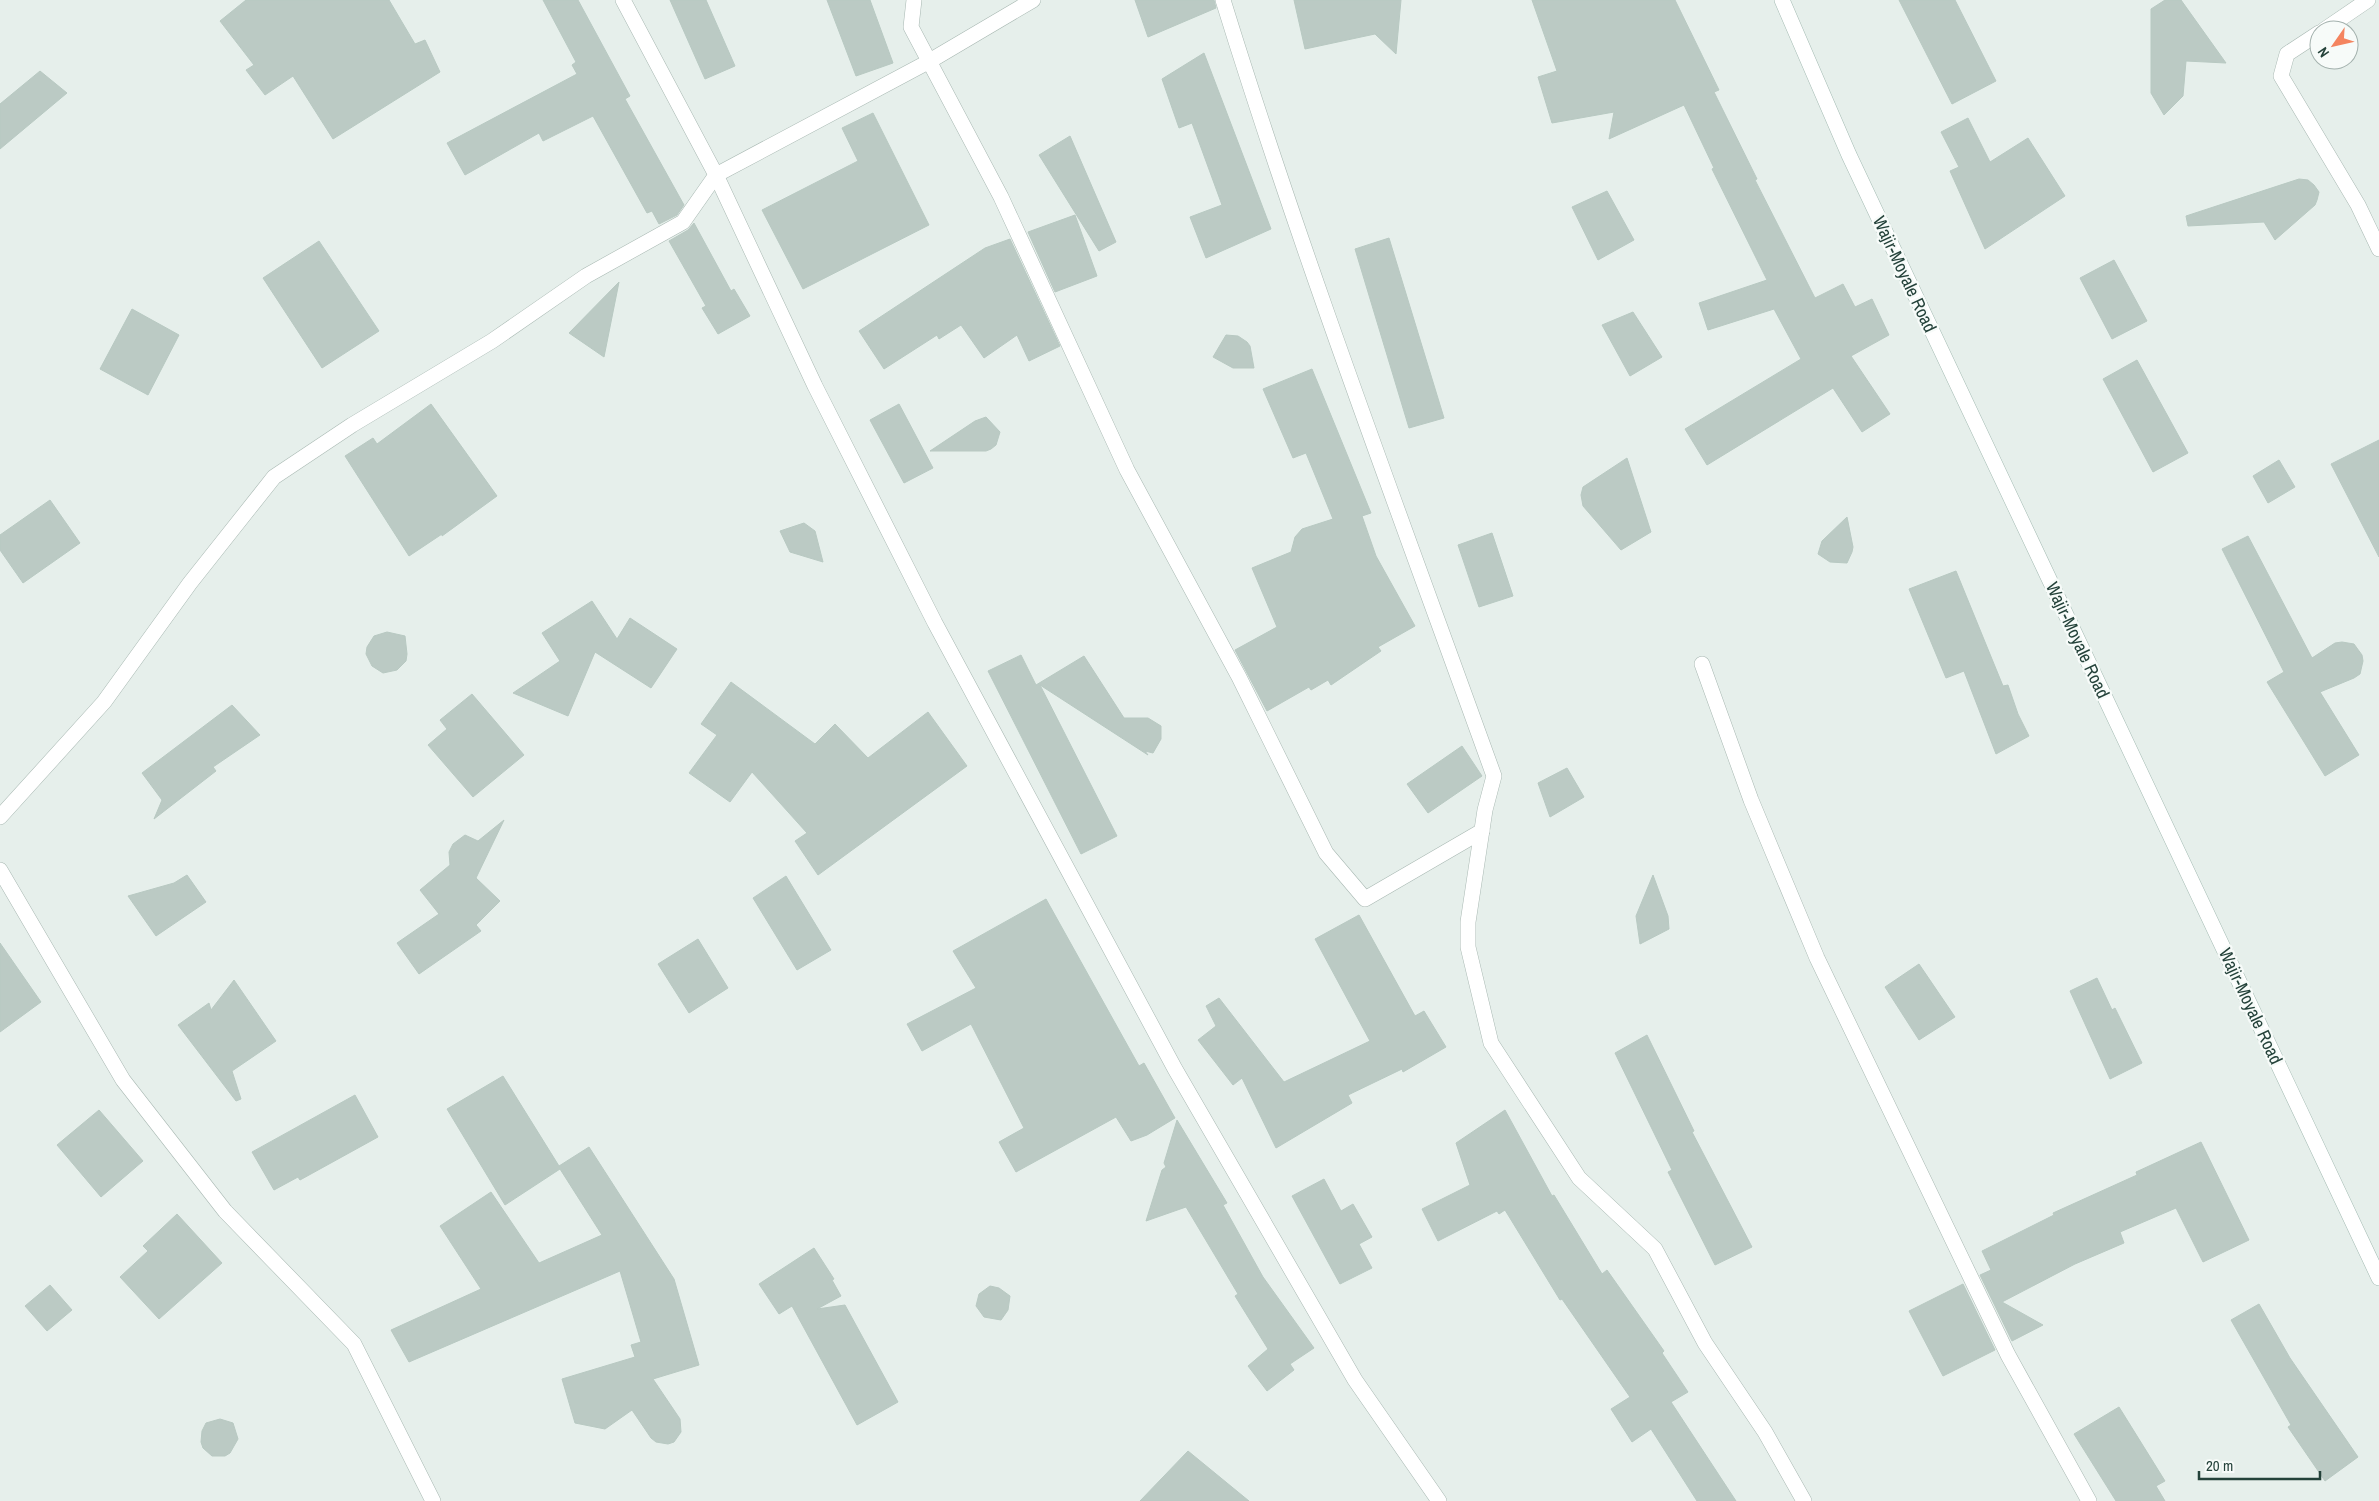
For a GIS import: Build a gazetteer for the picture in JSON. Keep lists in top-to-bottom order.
{
  "streets": {
    "street": ["Wajir-Moyale Road"]
  },
  "scale_bar": "20 m",
  "north": "bottom left"
}
